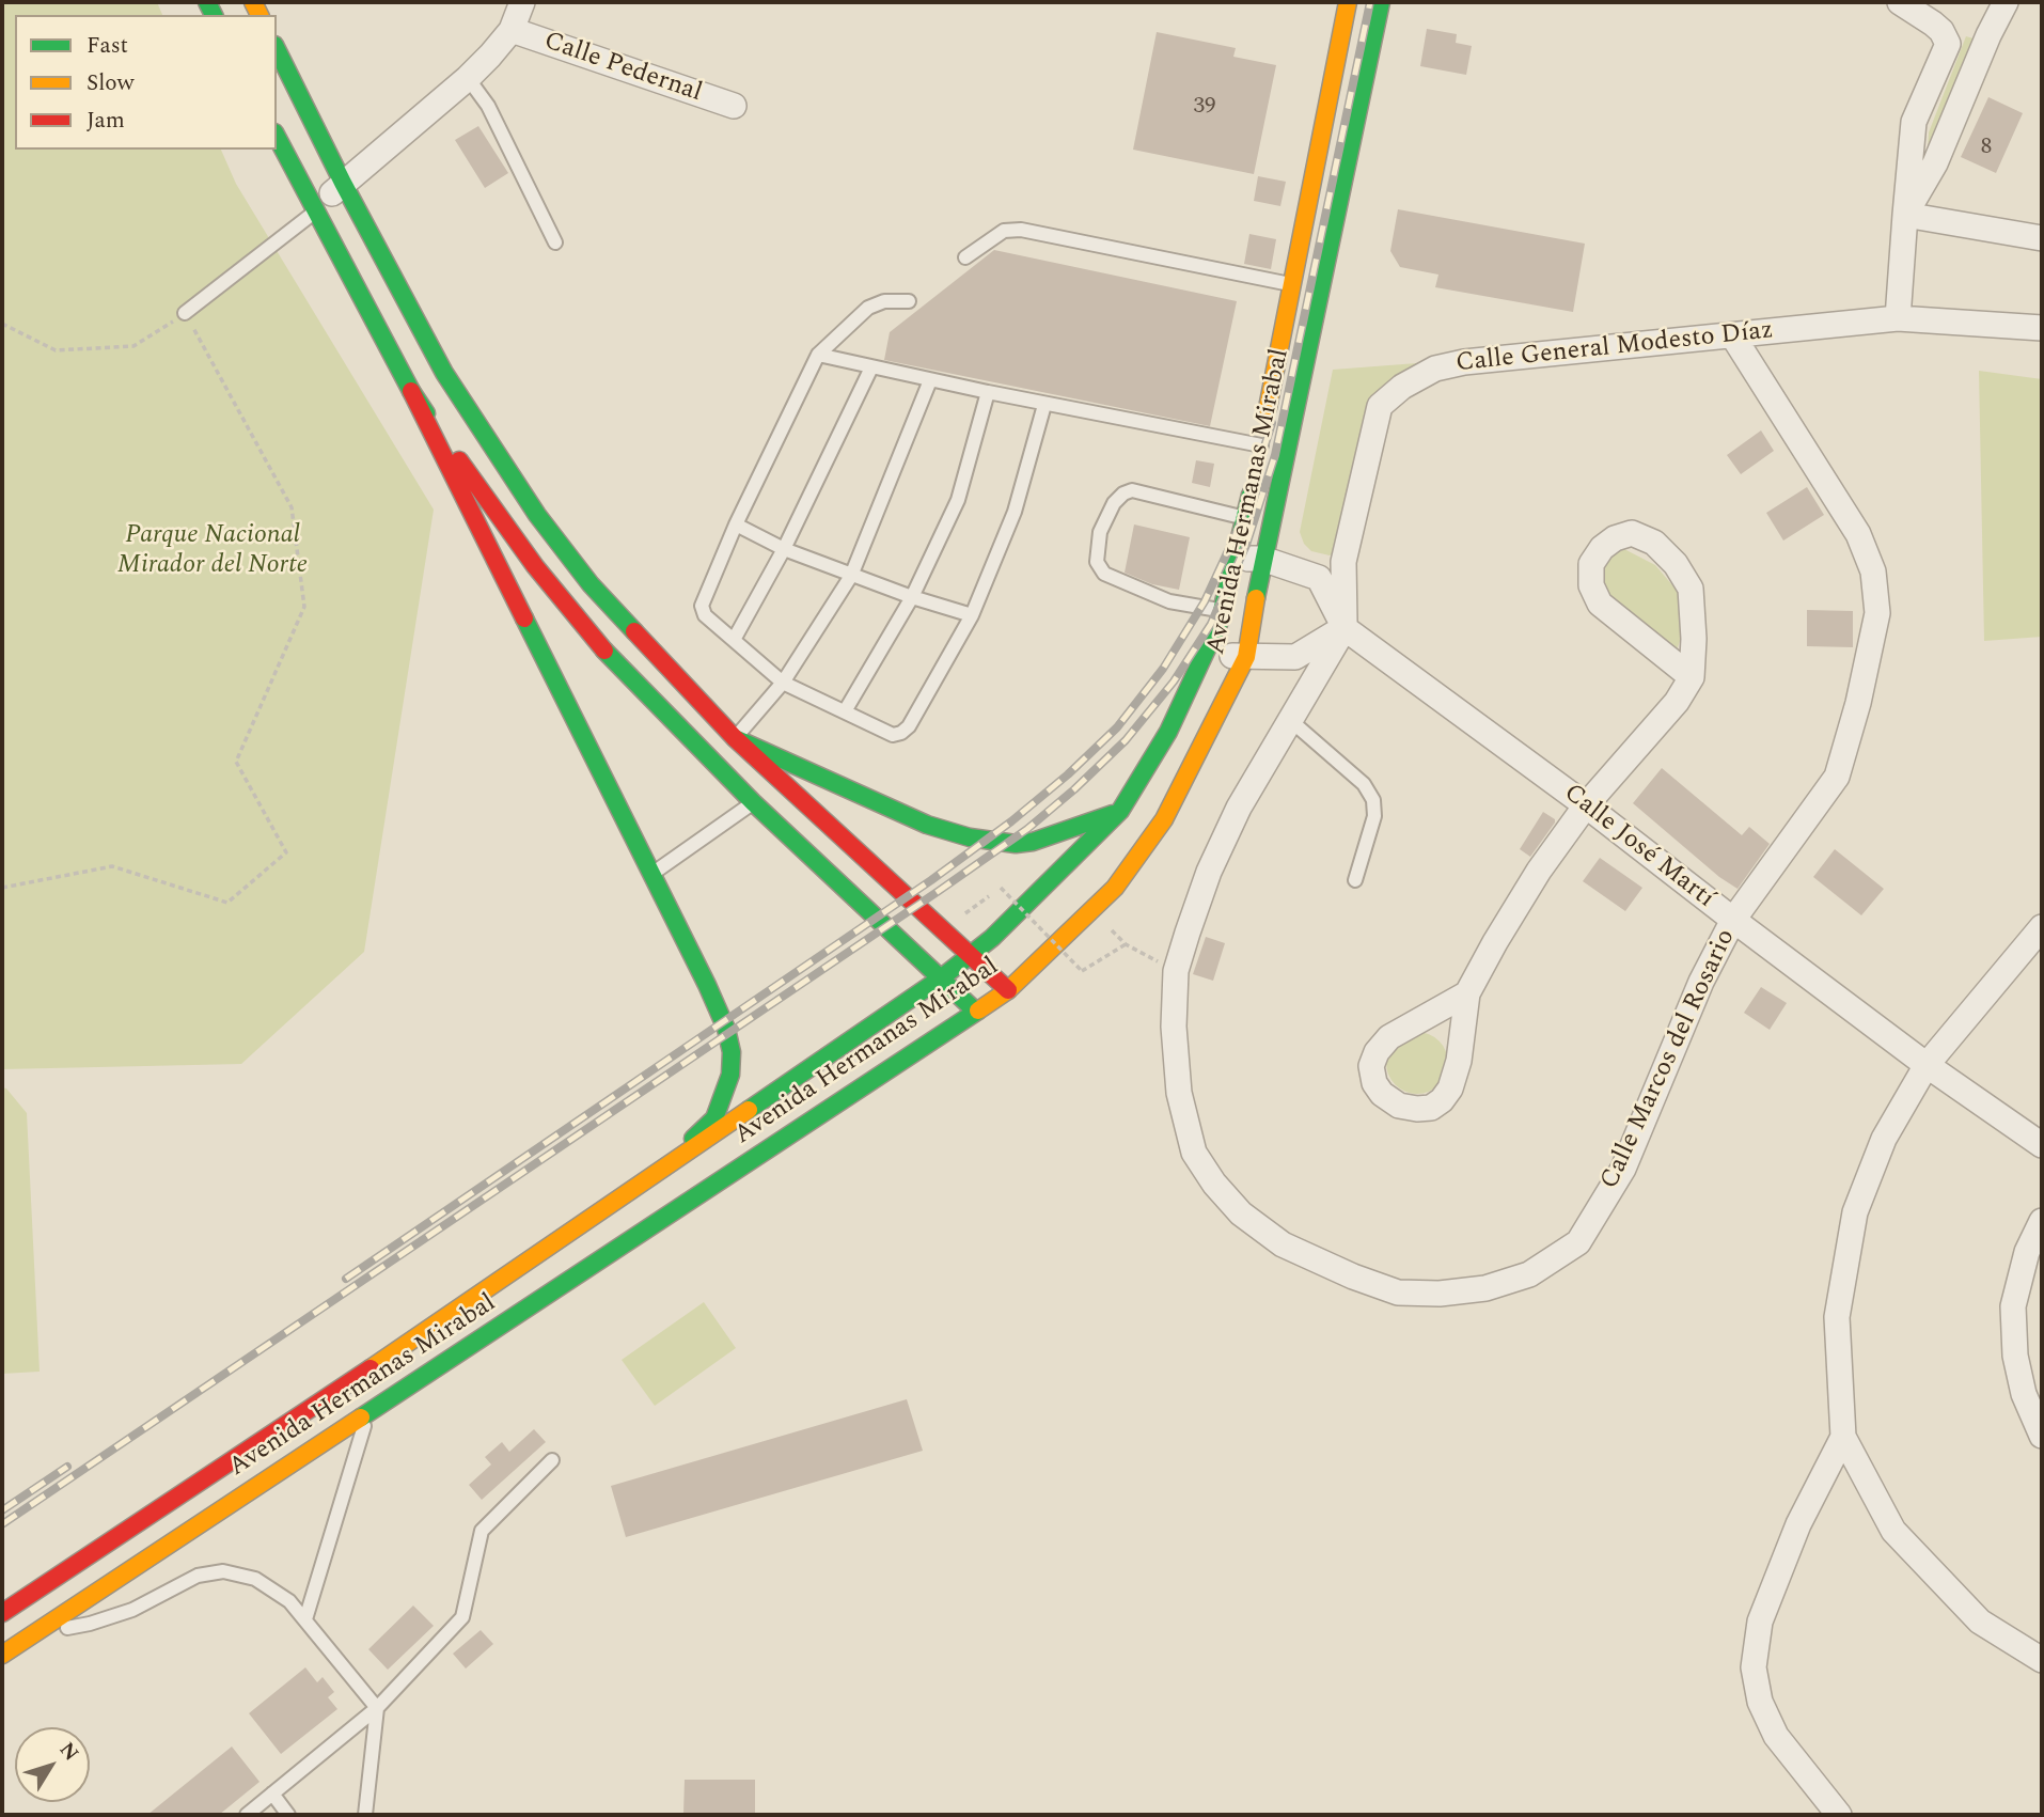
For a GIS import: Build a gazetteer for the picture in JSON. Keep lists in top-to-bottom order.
{
  "streets": {
    "main road": ["Avenida Hermanas Mirabal"],
    "street": [
      "Calle Pedernal",
      "Calle General Modesto Díaz",
      "Calle José Martí",
      "Calle Marcos del Rosario"
    ]
  },
  "crossings": [
    ["Calle General Modesto Díaz", "Calle José Martí"],
    ["Calle General Modesto Díaz", "Calle Marcos del Rosario"],
    ["Calle José Martí", "Calle Marcos del Rosario"]
  ],
  "parks": ["Parque Nacional Mirador del Norte"],
  "house_numbers": ["39", "8"],
  "legend": ["Fast", "Slow", "Jam"],
  "north": "top right"
}
